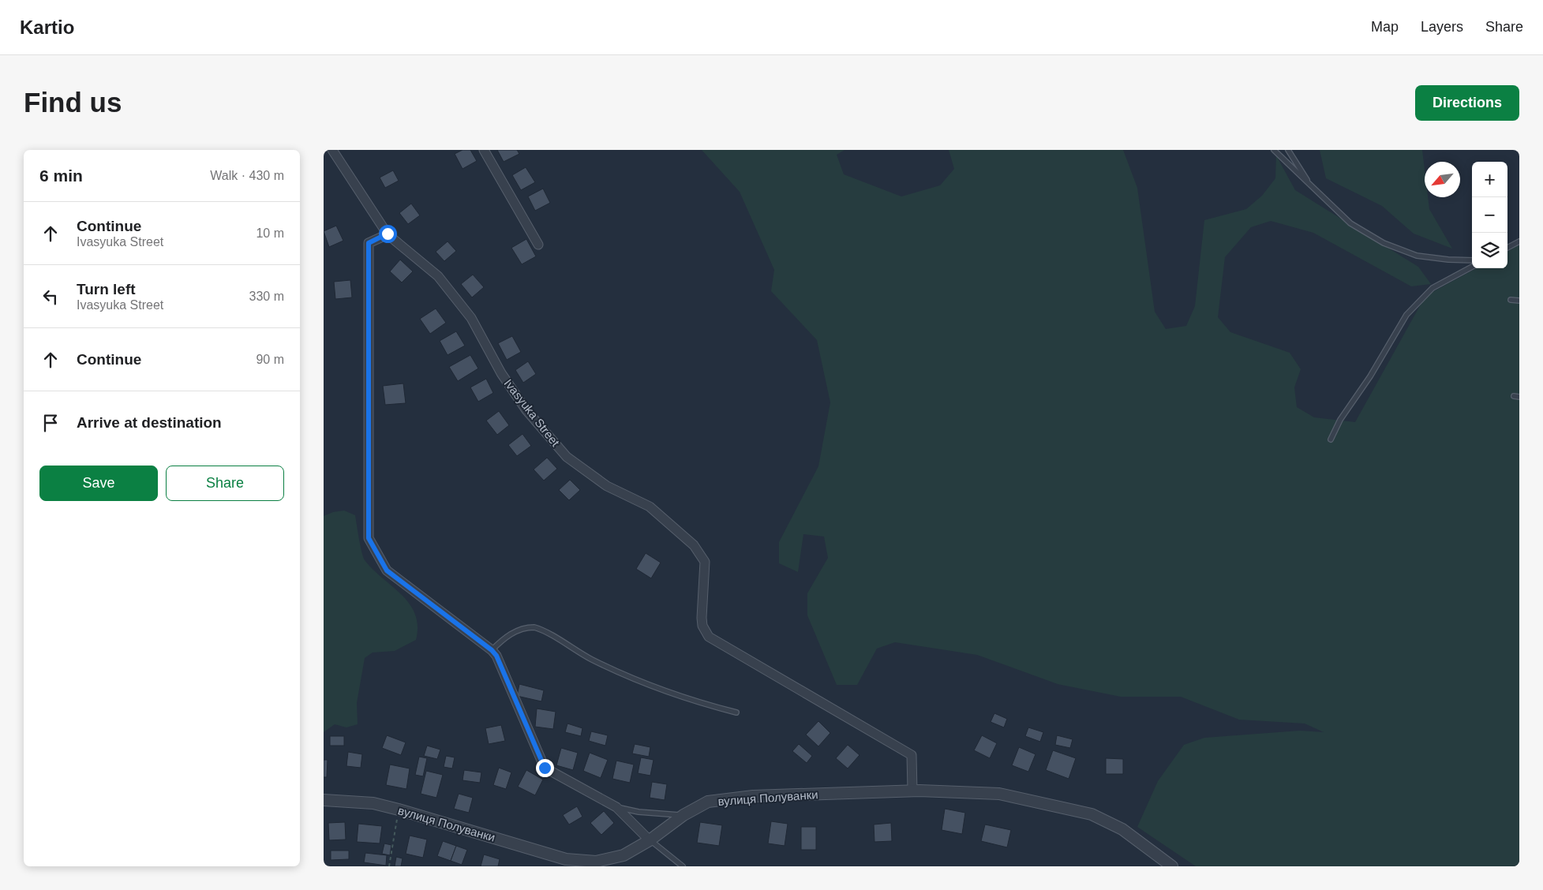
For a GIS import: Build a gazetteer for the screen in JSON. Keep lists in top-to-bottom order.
{
  "streets": {
    "street": ["Ivasyuka Street", "вулиця Полуванки"]
  },
  "crossings": [
    ["Ivasyuka Street", "вулиця Полуванки"]
  ],
  "north": "bottom left",
  "page": {
    "header": "Kartio",
    "nav": ["Map", "Layers", "Share"],
    "buttons": [
      "Directions",
      ["Save", "Share"]
    ],
    "title": "Find us",
    "heading": ["6 min", "Walk · 430 m"],
    "map_buttons": ["+", "−"],
    "list": [
      ["Continue", "Ivasyuka Street", "10 m"],
      ["Turn left", "Ivasyuka Street", "330 m"],
      ["Continue", "90 m"],
      "Arrive at destination"
    ]
  }
}
